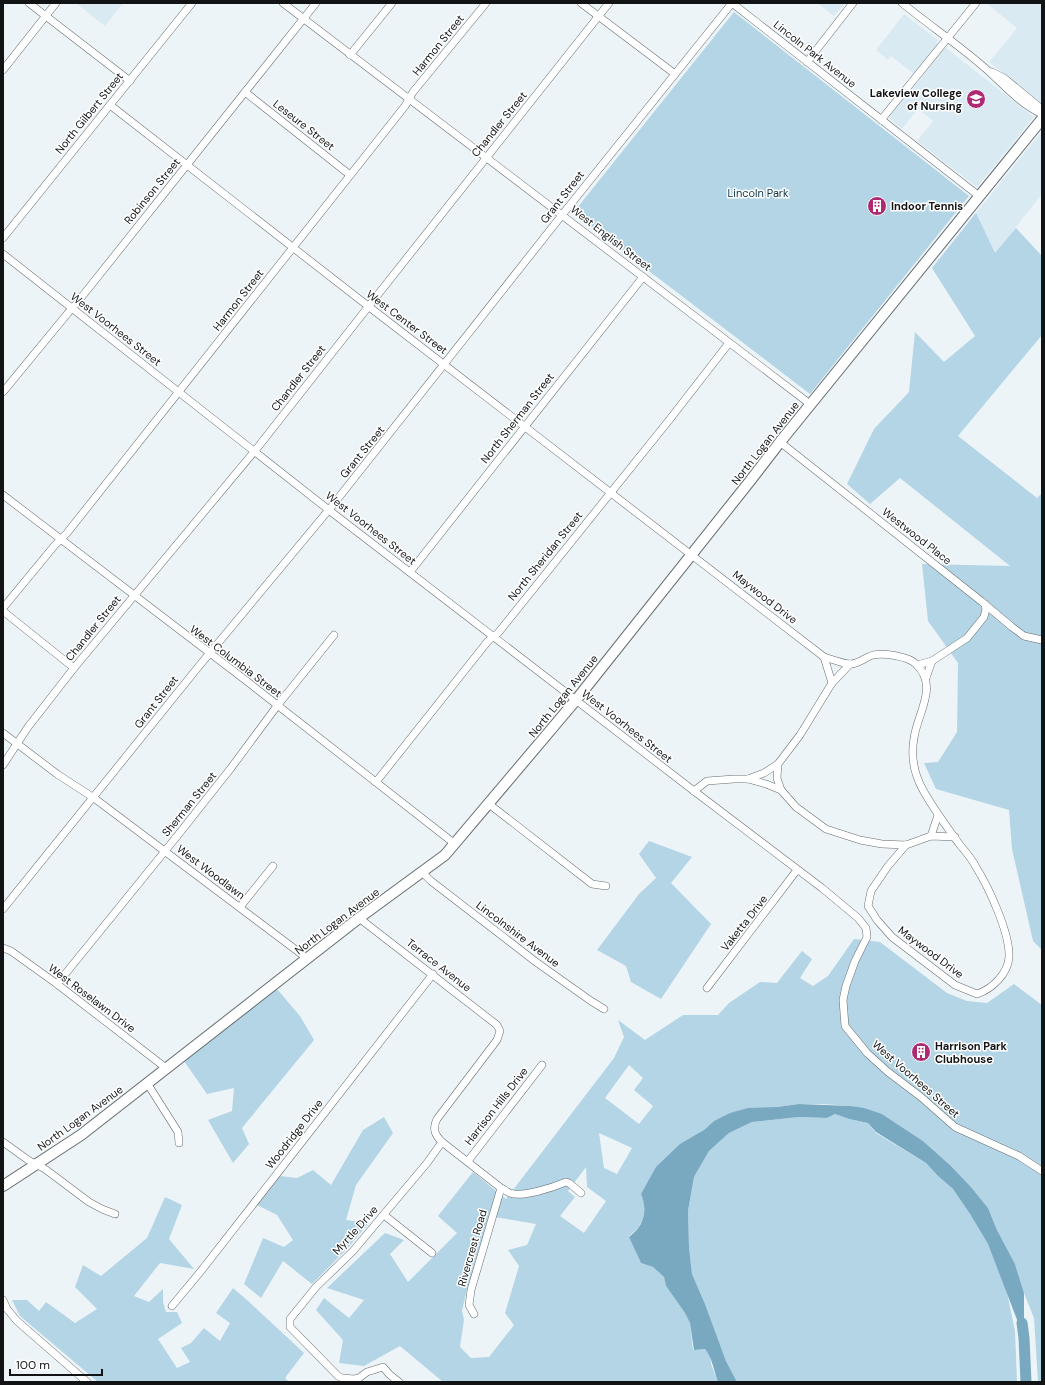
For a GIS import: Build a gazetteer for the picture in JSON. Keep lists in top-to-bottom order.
{
  "streets": {
    "street": [
      "Harmon Street",
      "Lincoln Park Avenue",
      "North Gilbert Street",
      "Chandler Street",
      "Leseure Street",
      "Robinson Street",
      "Grant Street",
      "West English Street",
      "West Center Street",
      "West Voorhees Street",
      "North Sherman Street",
      "North Logan Avenue",
      "Westwood Place",
      "North Sheridan Street",
      "Maywood Drive",
      "West Columbia Street",
      "Sherman Street",
      "West Woodlawn",
      "Vaketta Drive",
      "Lincolnshire Avenue",
      "Terrace Avenue",
      "West Roselawn Drive",
      "Harrison Hills Drive",
      "Woodridge Drive",
      "Myrtle Drive",
      "Rivercrest Road"
    ]
  },
  "crossings": [
    ["Harmon Street", "Leseure Street"],
    ["Harmon Street", "West English Street"],
    ["Harmon Street", "West Center Street"],
    ["Harmon Street", "West Voorhees Street"],
    ["Harmon Street", "West Columbia Street"],
    ["Lincoln Park Avenue", "Grant Street"],
    ["Lincoln Park Avenue", "North Logan Avenue"],
    ["North Gilbert Street", "West Center Street"],
    ["Chandler Street", "West English Street"],
    ["Chandler Street", "West Center Street"],
    ["Chandler Street", "West Voorhees Street"],
    ["Chandler Street", "West Columbia Street"],
    ["Chandler Street", "West Woodlawn"],
    ["Leseure Street", "Robinson Street"],
    ["Robinson Street", "West English Street"],
    ["Robinson Street", "West Center Street"],
    ["Robinson Street", "West Voorhees Street"],
    ["Grant Street", "West English Street"],
    ["Grant Street", "West Center Street"],
    ["Grant Street", "West Voorhees Street"],
    ["Grant Street", "West Columbia Street"],
    ["Grant Street", "West Woodlawn"],
    ["West English Street", "North Sherman Street"],
    ["West English Street", "North Logan Avenue"],
    ["West English Street", "North Sheridan Street"],
    ["West Center Street", "North Sherman Street"],
    ["West Center Street", "North Logan Avenue"],
    ["West Center Street", "North Sheridan Street"],
    ["West Center Street", "Maywood Drive"],
    ["West Voorhees Street", "North Sherman Street"],
    ["West Voorhees Street", "North Logan Avenue"],
    ["West Voorhees Street", "North Sheridan Street"],
    ["West Voorhees Street", "Maywood Drive"],
    ["West Voorhees Street", "Vaketta Drive"],
    ["North Logan Avenue", "Westwood Place"],
    ["North Logan Avenue", "Maywood Drive"],
    ["North Logan Avenue", "West Columbia Street"],
    ["North Logan Avenue", "West Woodlawn"],
    ["North Logan Avenue", "Lincolnshire Avenue"],
    ["North Logan Avenue", "Terrace Avenue"],
    ["North Logan Avenue", "West Roselawn Drive"],
    ["North Sheridan Street", "West Columbia Street"],
    ["West Columbia Street", "Sherman Street"],
    ["Sherman Street", "West Woodlawn"],
    ["Sherman Street", "West Roselawn Drive"],
    ["Terrace Avenue", "Woodridge Drive"],
    ["Terrace Avenue", "Myrtle Drive"]
  ],
  "parks": ["Lincoln Park"],
  "places": {
    "school or university": ["Lakeview College of Nursing"],
    "building": ["Indoor Tennis", "Harrison Park Clubhouse"]
  },
  "scale_bar": "100 m"
}
